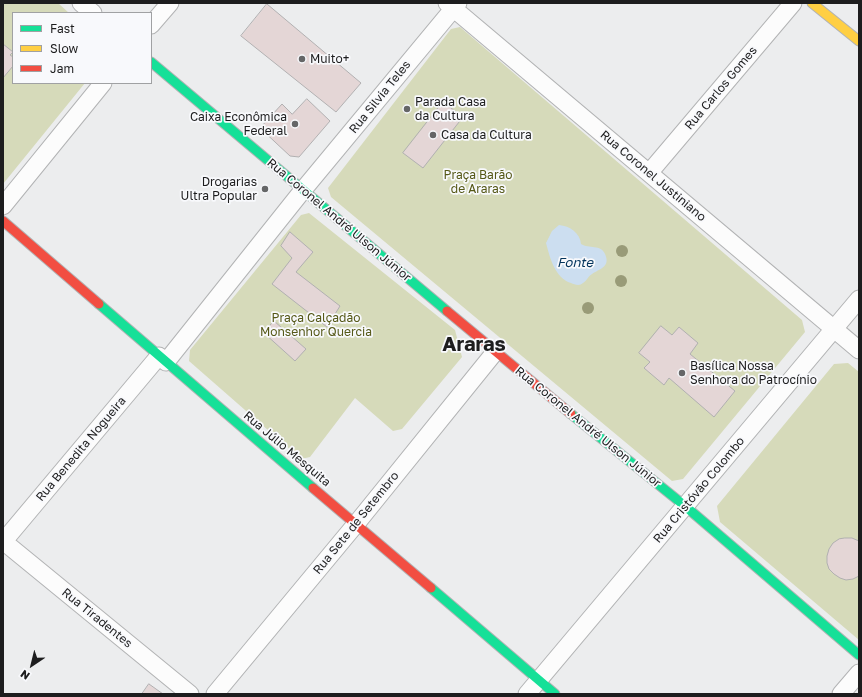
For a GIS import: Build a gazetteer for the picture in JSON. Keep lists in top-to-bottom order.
{
  "streets": {
    "street": [
      "Rua Carlos Gomes",
      "Rua Silvia Teles",
      "Rua Coronel Justiniano",
      "Rua Coronel André Ulson Júnior",
      "Rua Benedita Nogueira",
      "Rua Júlio Mesquita",
      "Rua Cristóvão Colombo",
      "Rua Sete de Setembro",
      "Rua Tiradentes"
    ]
  },
  "crossings": [
    ["Rua Carlos Gomes", "Rua Coronel Justiniano"],
    ["Rua Silvia Teles", "Rua Coronel Justiniano"],
    ["Rua Silvia Teles", "Rua Coronel André Ulson Júnior"],
    ["Rua Silvia Teles", "Rua Benedita Nogueira"],
    ["Rua Coronel Justiniano", "Rua Cristóvão Colombo"],
    ["Rua Coronel André Ulson Júnior", "Rua Benedita Nogueira"],
    ["Rua Coronel André Ulson Júnior", "Rua Cristóvão Colombo"],
    ["Rua Coronel André Ulson Júnior", "Rua Sete de Setembro"],
    ["Rua Benedita Nogueira", "Rua Júlio Mesquita"],
    ["Rua Benedita Nogueira", "Rua Tiradentes"],
    ["Rua Júlio Mesquita", "Rua Cristóvão Colombo"],
    ["Rua Júlio Mesquita", "Rua Sete de Setembro"]
  ],
  "districts": ["Araras"],
  "water": ["Fonte"],
  "parks": ["Praça Barão de Araras", "Praça Calçadão Monsenhor Quercia"],
  "places": [
    "Muito+",
    "Parada Casa da Cultura",
    "Caixa Econômica Federal",
    "Casa da Cultura",
    "Drogarias Ultra Popular",
    "Basílica Nossa Senhora do Patrocínio"
  ],
  "legend": ["Fast", "Slow", "Jam"],
  "north": "bottom left"
}
